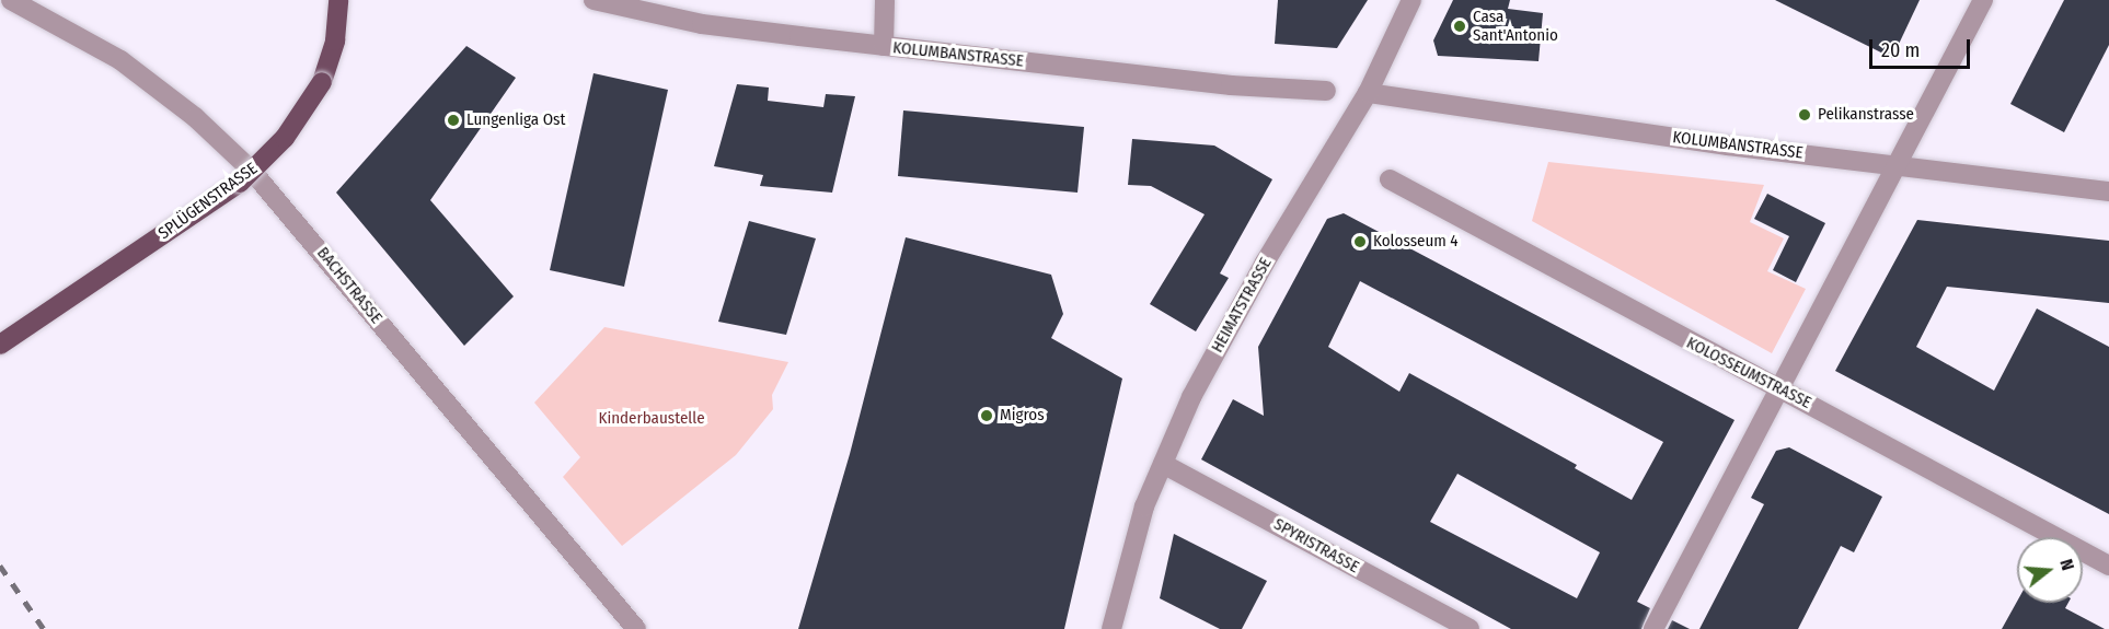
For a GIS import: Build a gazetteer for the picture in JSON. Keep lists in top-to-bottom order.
{
  "streets": {
    "main road": ["SPLÜGENSTRASSE"],
    "street": [
      "KOLUMBANSTRASSE",
      "BACHSTRASSE",
      "HEIMATSTRASSE",
      "KOLOSSEUMSTRASSE",
      "SPYRISTRASSE"
    ]
  },
  "crossings": [
    ["KOLUMBANSTRASSE", "HEIMATSTRASSE"],
    ["HEIMATSTRASSE", "SPYRISTRASSE"]
  ],
  "parks": ["Kinderbaustelle"],
  "places": [
    "Casa Sant'Antonio",
    "Pelikanstrasse",
    "Lungenliga Ost",
    "Kolosseum 4",
    "Migros"
  ],
  "scale_bar": "20 m",
  "north": "right"
}
